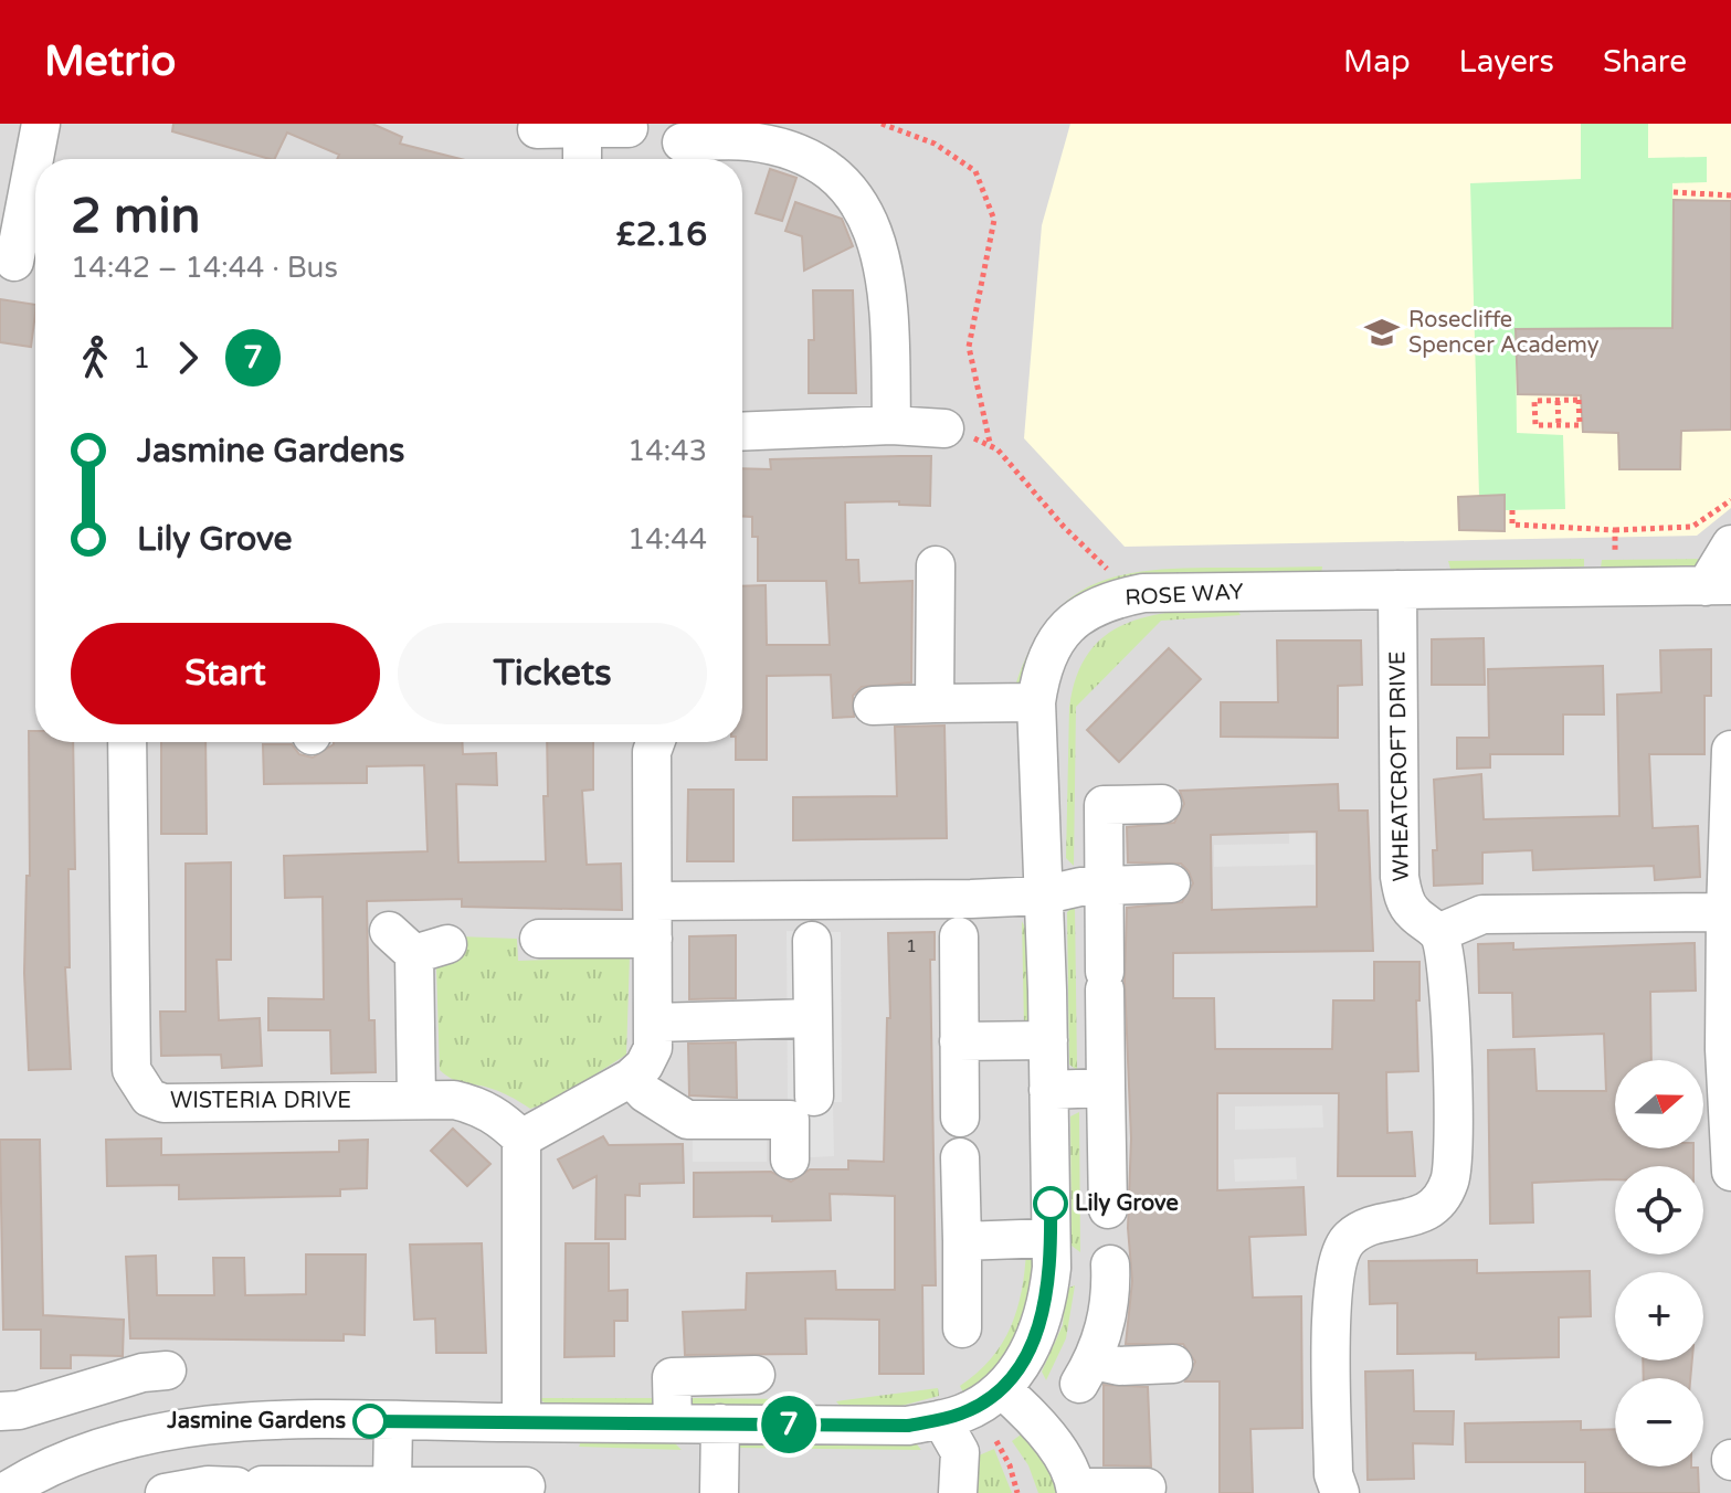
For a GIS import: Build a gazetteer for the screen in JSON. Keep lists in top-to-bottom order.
{
  "streets": {
    "street": ["ROSE WAY", "WHEATCROFT DRIVE", "WISTERIA DRIVE"]
  },
  "crossings": [
    ["ROSE WAY", "WHEATCROFT DRIVE"]
  ],
  "places": {
    "school or university": ["Rosecliffe Spencer Academy"],
    "other": ["Lily Grove", "Jasmine Gardens"]
  },
  "lines": ["bus line 7"],
  "house_numbers": ["1"],
  "north": "right",
  "page": {
    "header": "Metrio",
    "nav": ["Map", "Layers", "Share"],
    "on_map": "7",
    "heading": ["2 min", "14:42 – 14:44 · Bus", "£2.16"],
    "legs": ["1", "7"],
    "list": [
      {
        "name": "Jasmine Gardens",
        "value": "14:43"
      },
      {
        "name": "Lily Grove",
        "value": "14:44"
      }
    ],
    "buttons": ["Start", "Tickets"],
    "map_buttons": ["+", "−"]
  }
}
